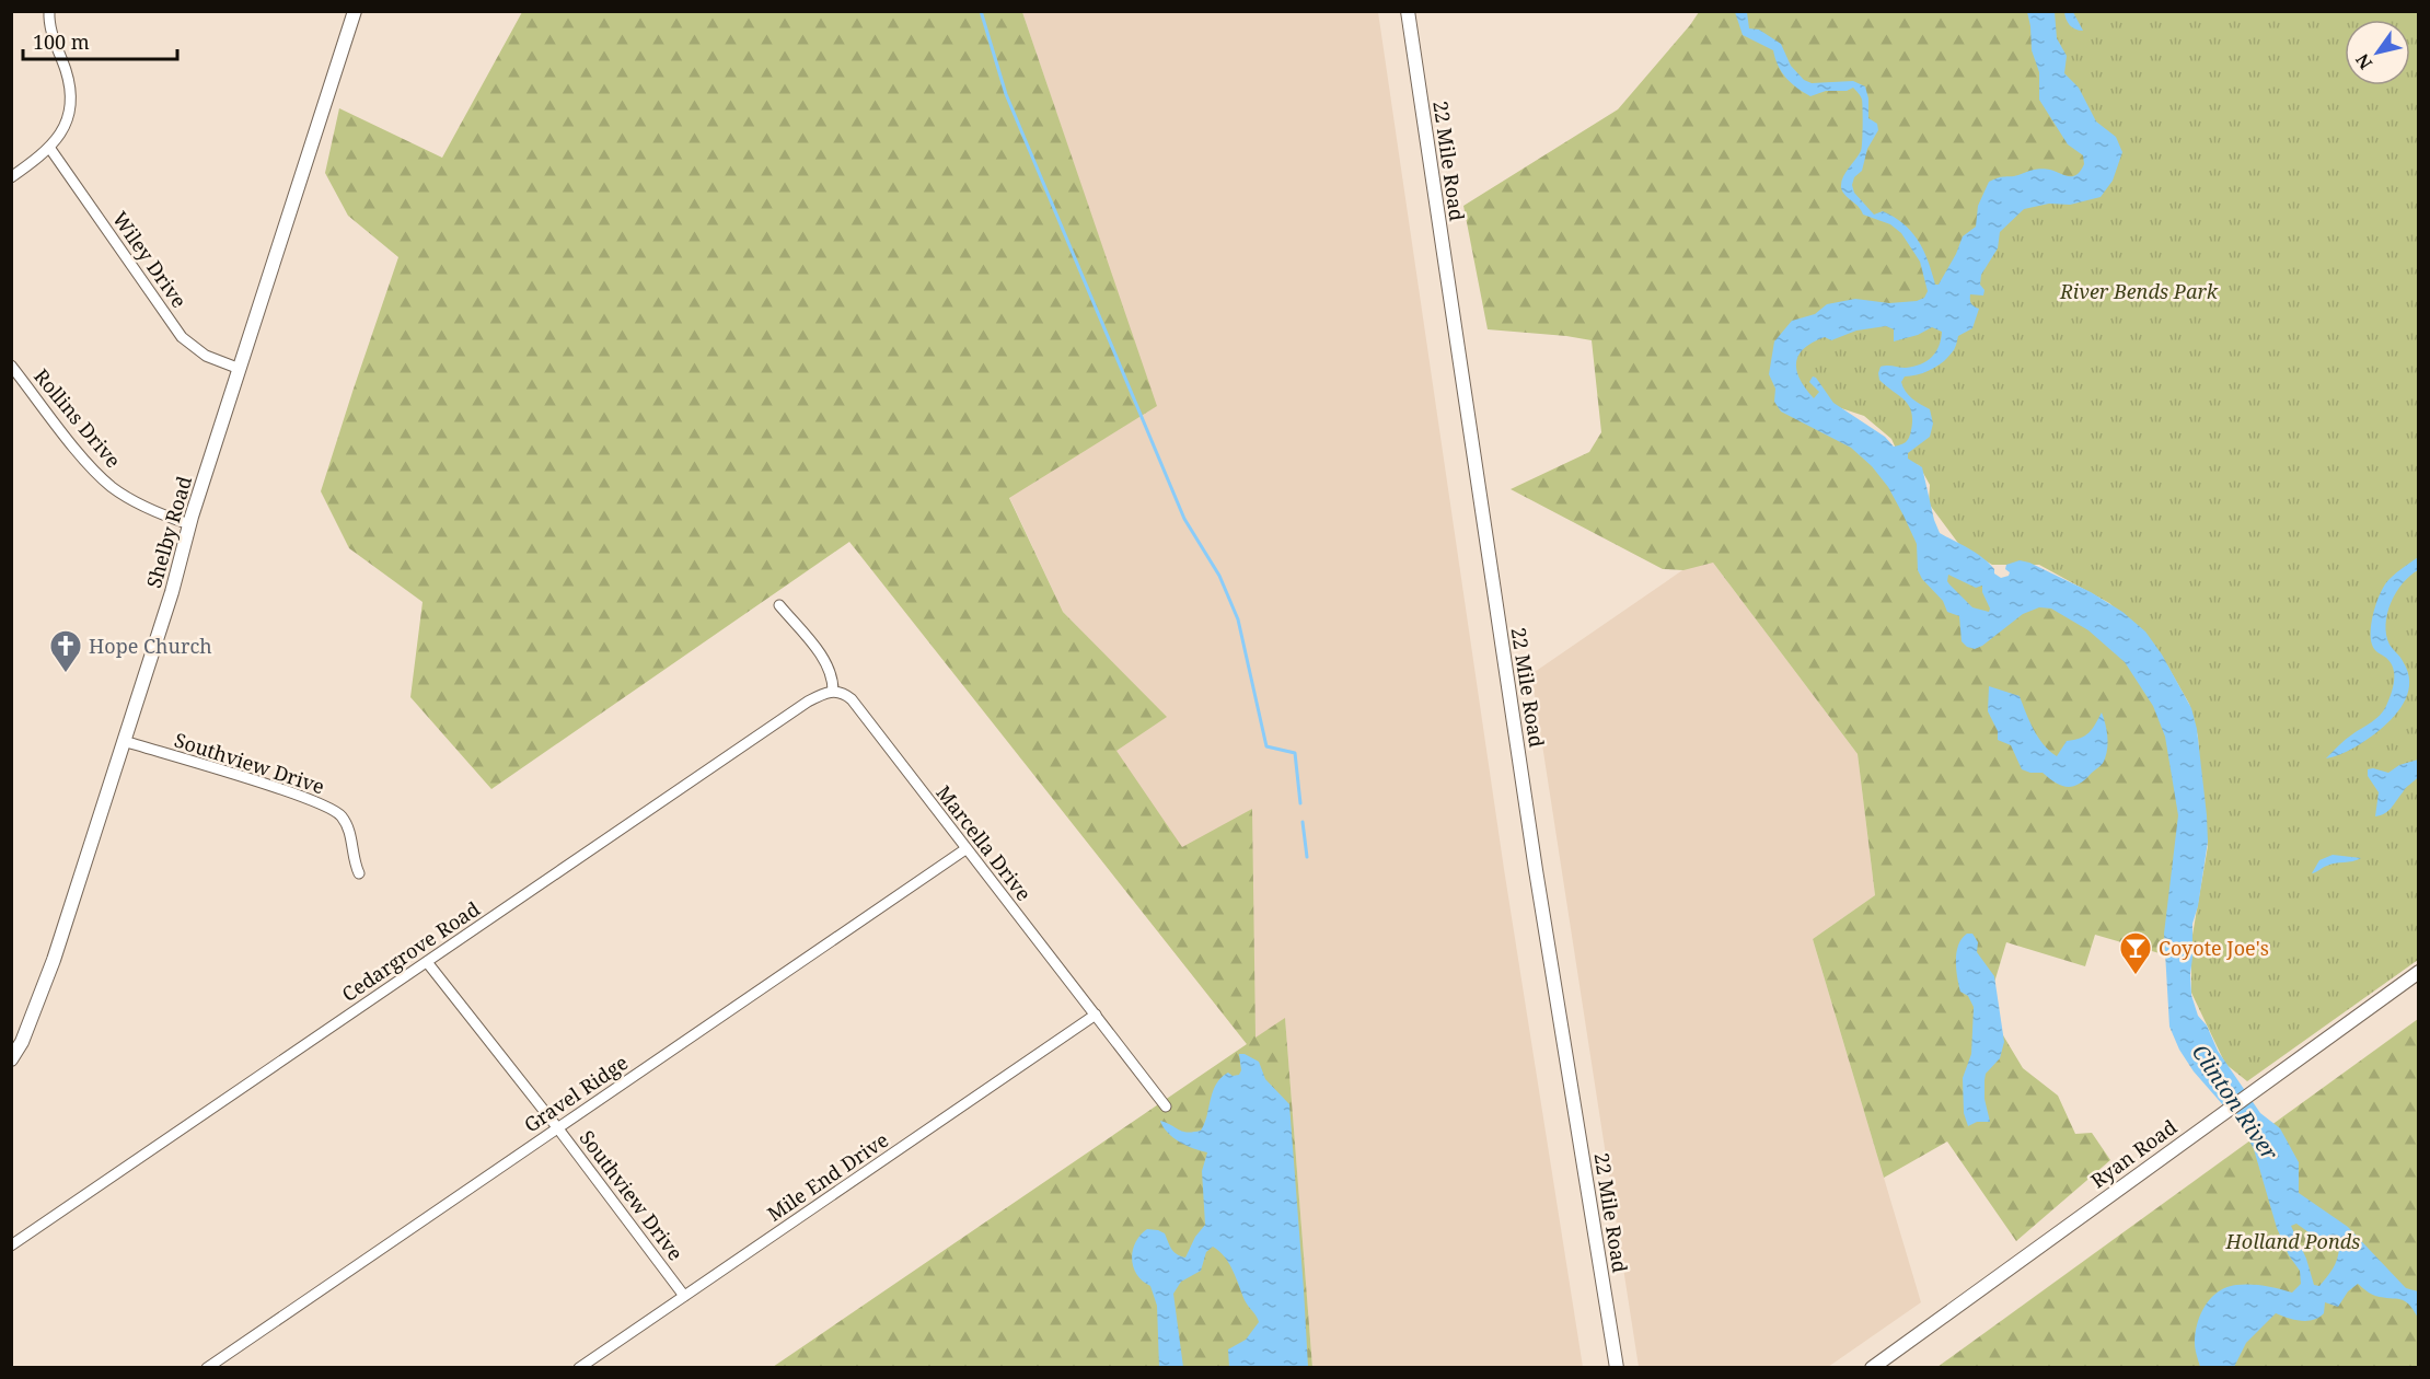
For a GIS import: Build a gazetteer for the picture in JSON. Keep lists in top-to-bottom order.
{
  "streets": {
    "street": [
      "22 Mile Road",
      "Wiley Drive",
      "Rollins Drive",
      "Shelby Road",
      "Southview Drive",
      "Marcella Drive",
      "Cedargrove Road",
      "Gravel Ridge",
      "Ryan Road",
      "Mile End Drive"
    ]
  },
  "crossings": [
    ["Wiley Drive", "Shelby Road"],
    ["Rollins Drive", "Shelby Road"],
    ["Shelby Road", "Southview Drive"],
    ["Southview Drive", "Cedargrove Road"],
    ["Southview Drive", "Gravel Ridge"],
    ["Southview Drive", "Mile End Drive"],
    ["Marcella Drive", "Cedargrove Road"],
    ["Marcella Drive", "Gravel Ridge"],
    ["Marcella Drive", "Mile End Drive"]
  ],
  "water": ["Clinton River"],
  "parks": ["River Bends Park", "Holland Ponds"],
  "places": {
    "church": ["Hope Church"],
    "bar": ["Coyote Joe's"]
  },
  "scale_bar": "100 m",
  "north": "bottom left"
}
